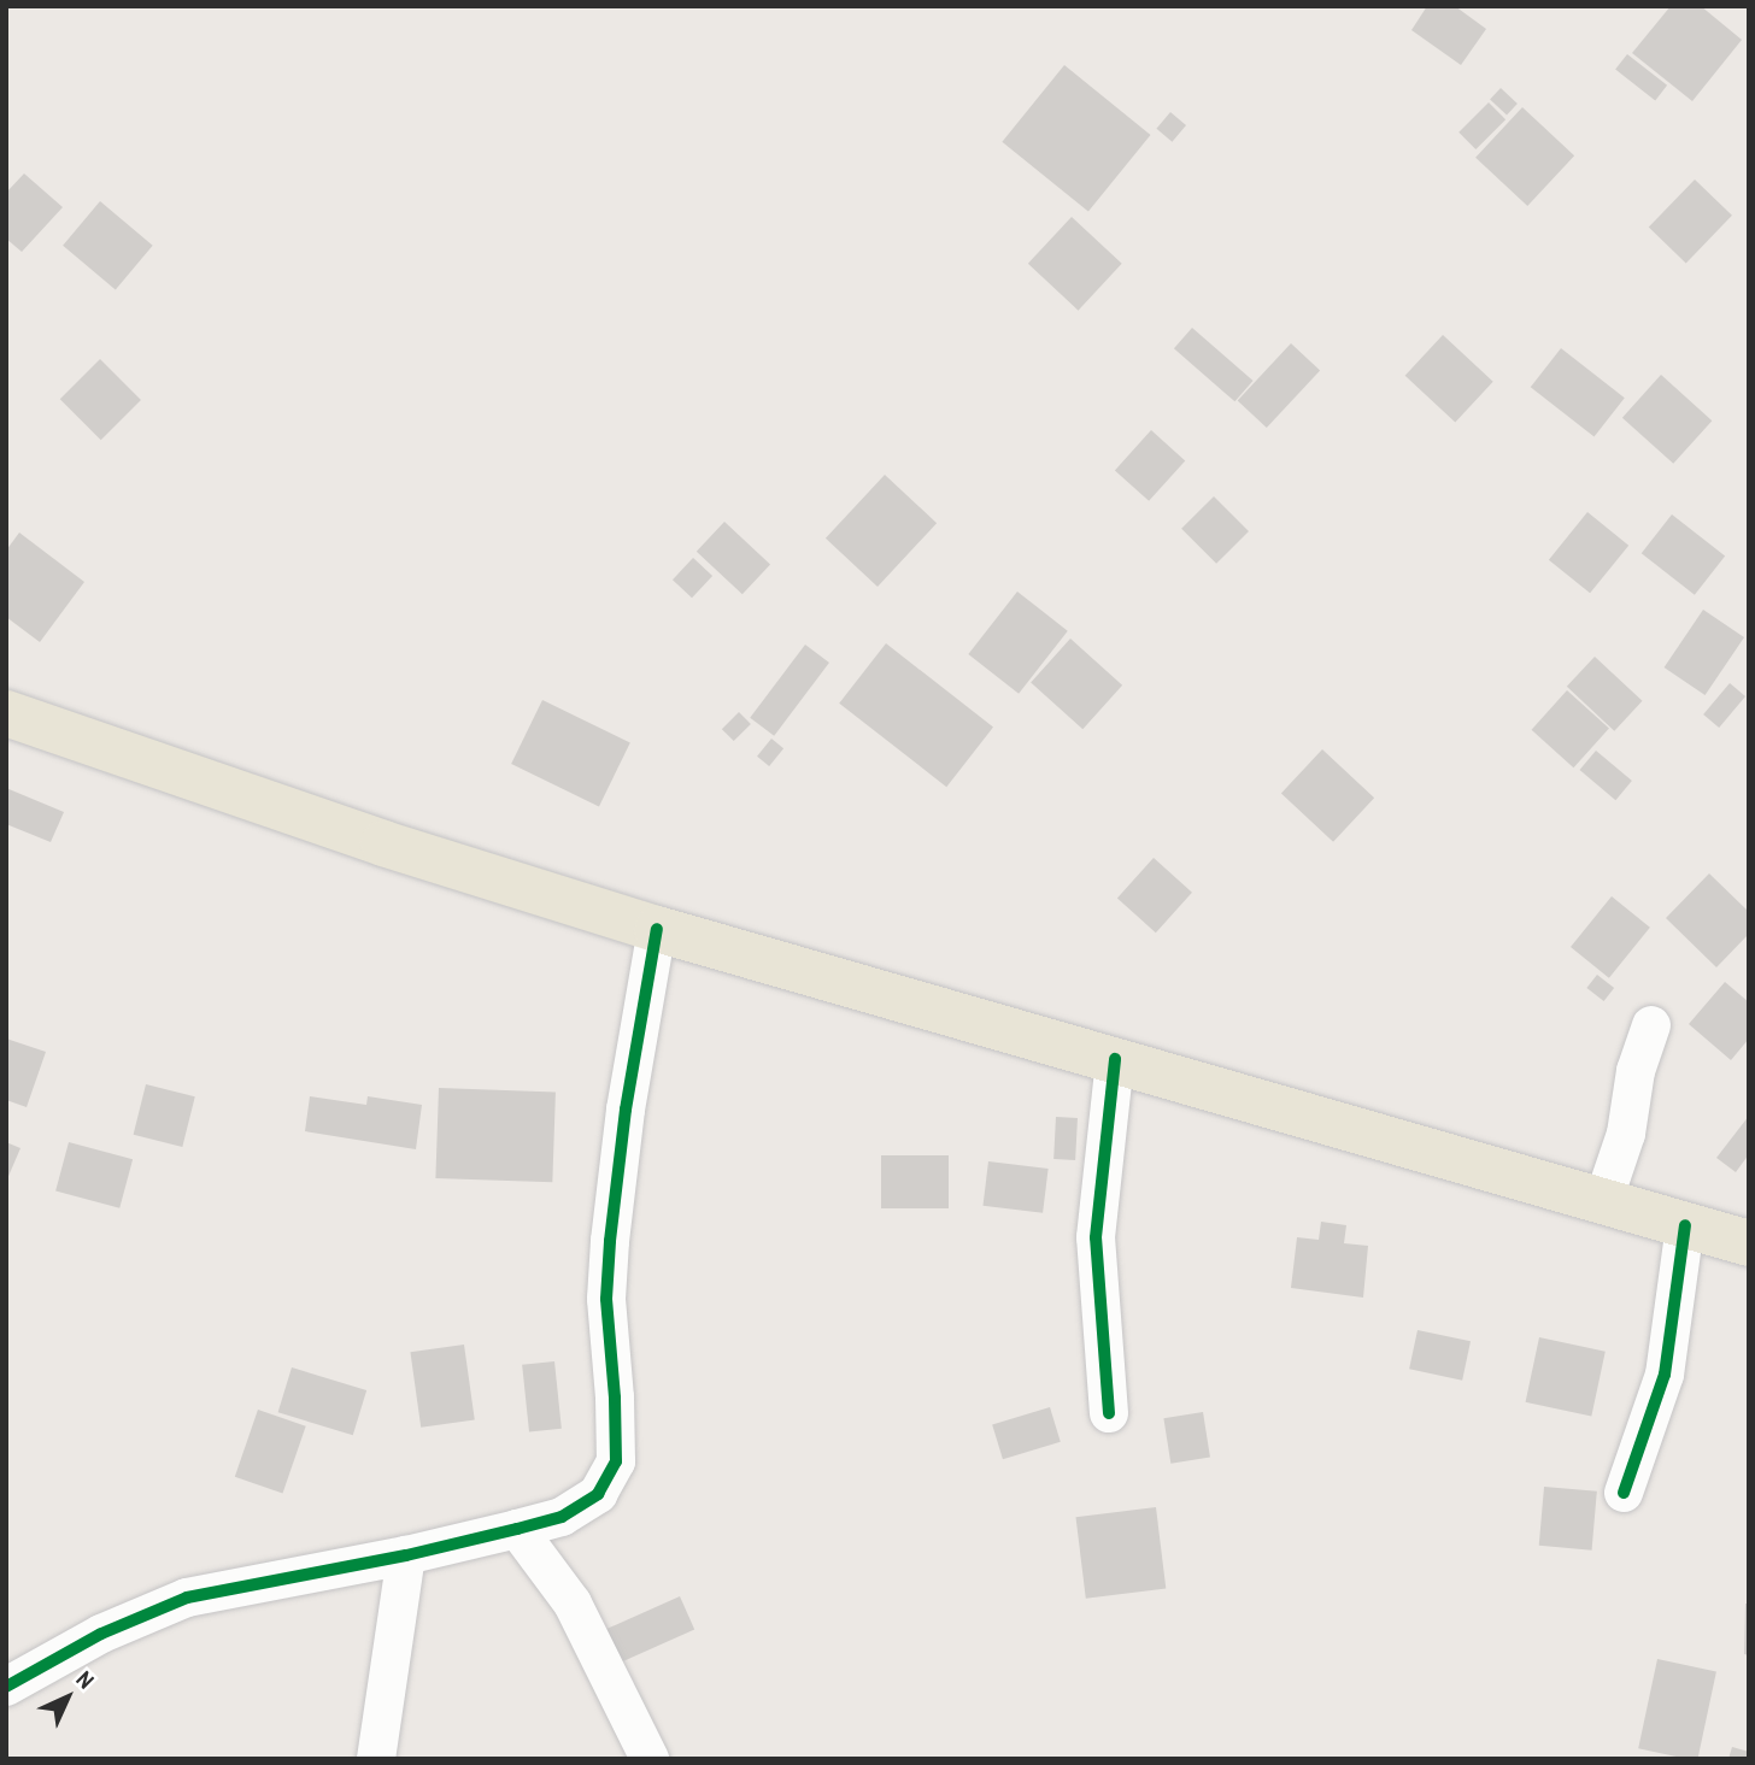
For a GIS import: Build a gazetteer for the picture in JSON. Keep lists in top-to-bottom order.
{
  "north": "top right"
}
